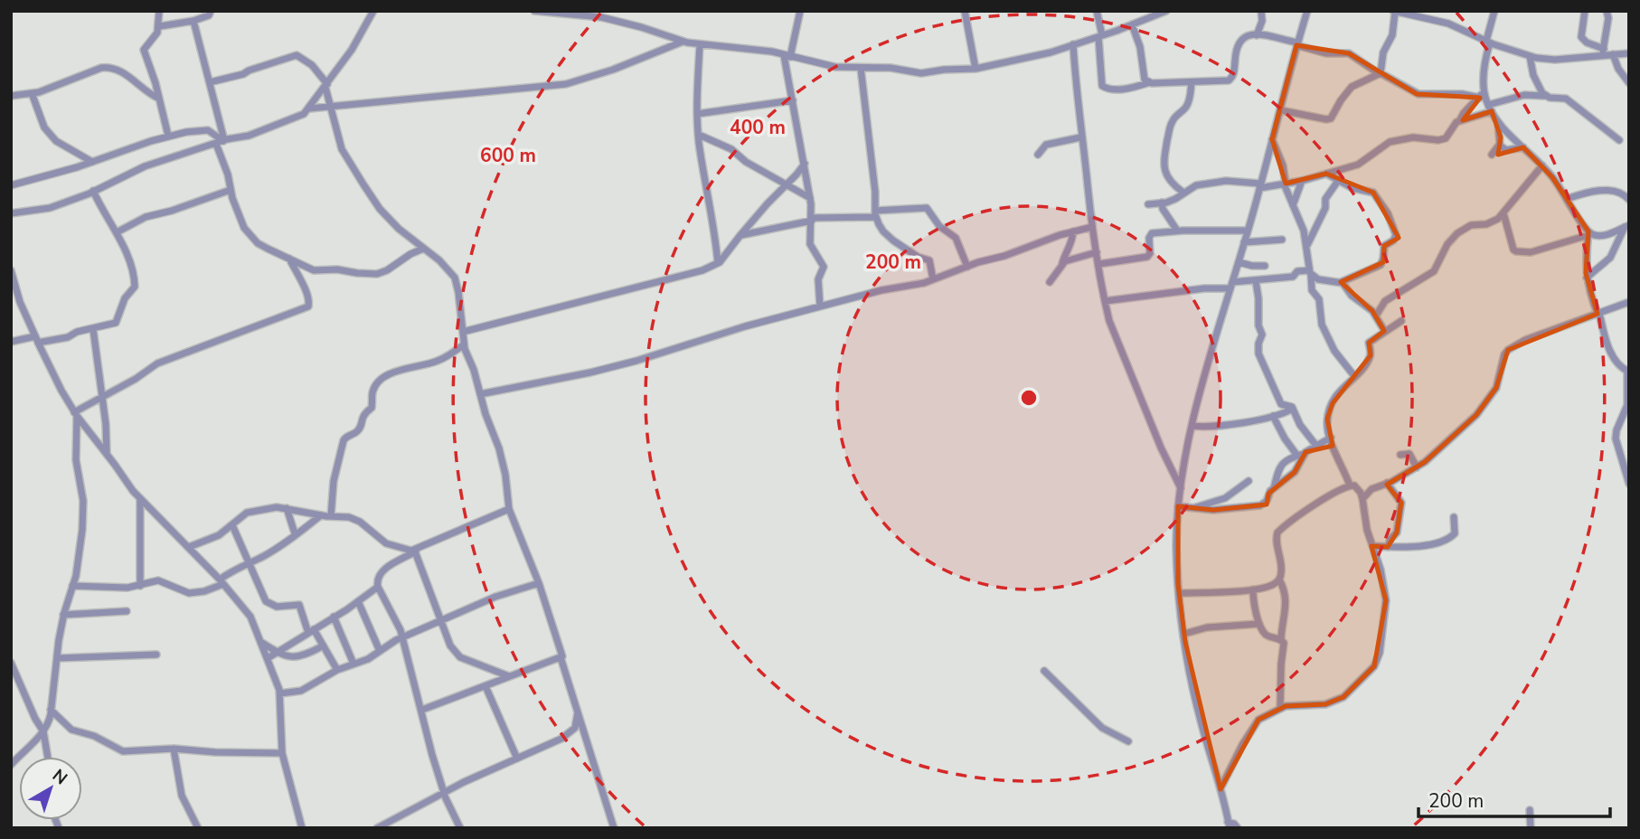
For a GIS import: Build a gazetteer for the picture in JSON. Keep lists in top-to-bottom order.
{
  "scale_bar": "200 m",
  "north": "top right",
  "rings": ["400 m", "600 m", "200 m"]
}
